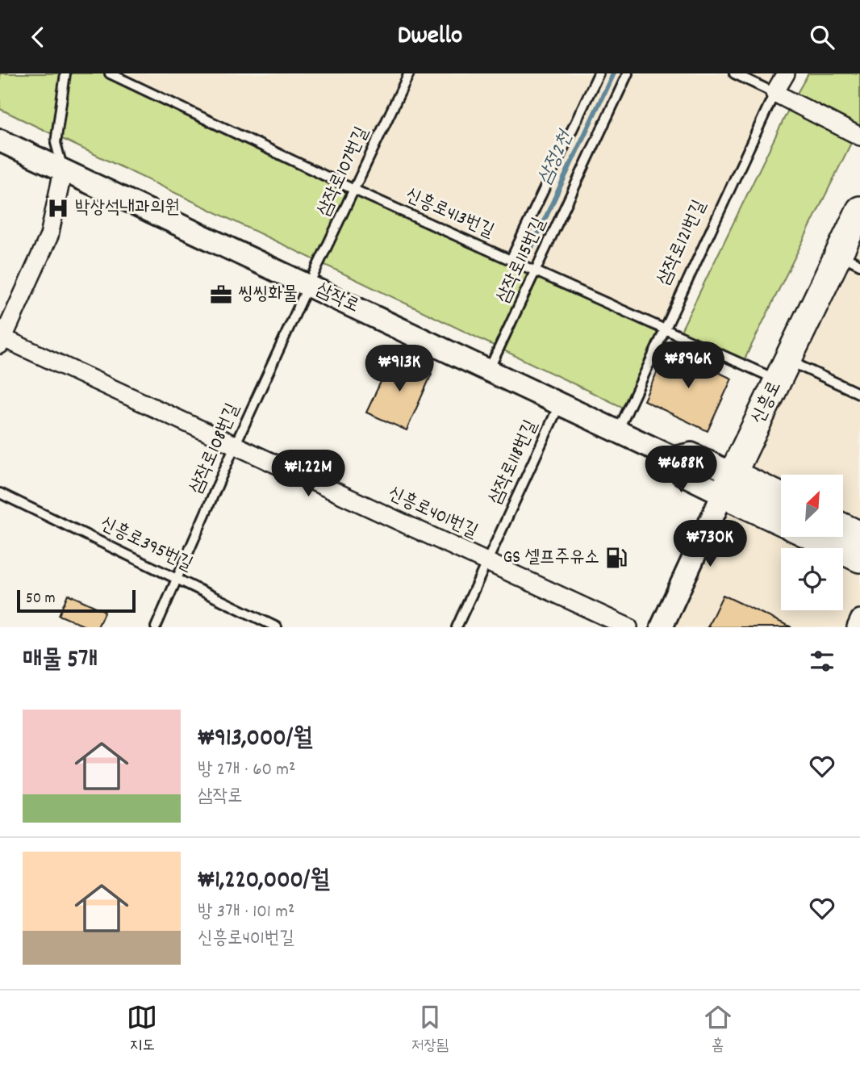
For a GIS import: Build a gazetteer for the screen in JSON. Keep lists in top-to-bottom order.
{
  "streets": {
    "main road": ["삼작로", "신흥로"],
    "street": ["삼작로121번길", "신흥로401번길"],
    "lane": [
      "삼작로107번길",
      "신흥로413번길",
      "삼작로115번길",
      "삼작로108번길",
      "삼작로118번길",
      "신흥로395번길"
    ]
  },
  "crossings": [
    ["삼작로107번길", "신흥로413번길"],
    ["삼작로107번길", "삼작로"],
    ["삼작로107번길", "삼작로108번길"],
    ["신흥로413번길", "삼작로121번길"],
    ["신흥로413번길", "삼작로115번길"],
    ["신흥로413번길", "신흥로"],
    ["삼작로121번길", "삼작로"],
    ["삼작로115번길", "삼작로"],
    ["삼작로", "신흥로"],
    ["삼작로", "삼작로108번길"],
    ["삼작로", "삼작로118번길"],
    ["삼작로108번길", "신흥로401번길"],
    ["삼작로108번길", "신흥로395번길"],
    ["삼작로118번길", "신흥로401번길"]
  ],
  "water": ["삼정2천"],
  "places": {
    "hospital": ["박상석내과의원"],
    "office": ["씽씽화물"],
    "fuel station": ["GS 셀프주유소"]
  },
  "scale_bar": "50 m",
  "north": "top right",
  "page": {
    "header": "Dwello",
    "price": [
      "₩896K",
      "₩913K",
      "₩688K",
      "₩1.22M",
      "₩730K"
    ],
    "scale": "50 m",
    "heading": "매물 5개",
    "list": [
      {
        "name": "₩913,000/월",
        "note": "방 2개 · 60 m² · 삼작로"
      },
      {
        "name": "₩1,220,000/월",
        "note": "방 3개 · 101 m² · 신흥로401번길"
      }
    ],
    "tabs": ["지도", "저장됨", "홈"]
  }
}
